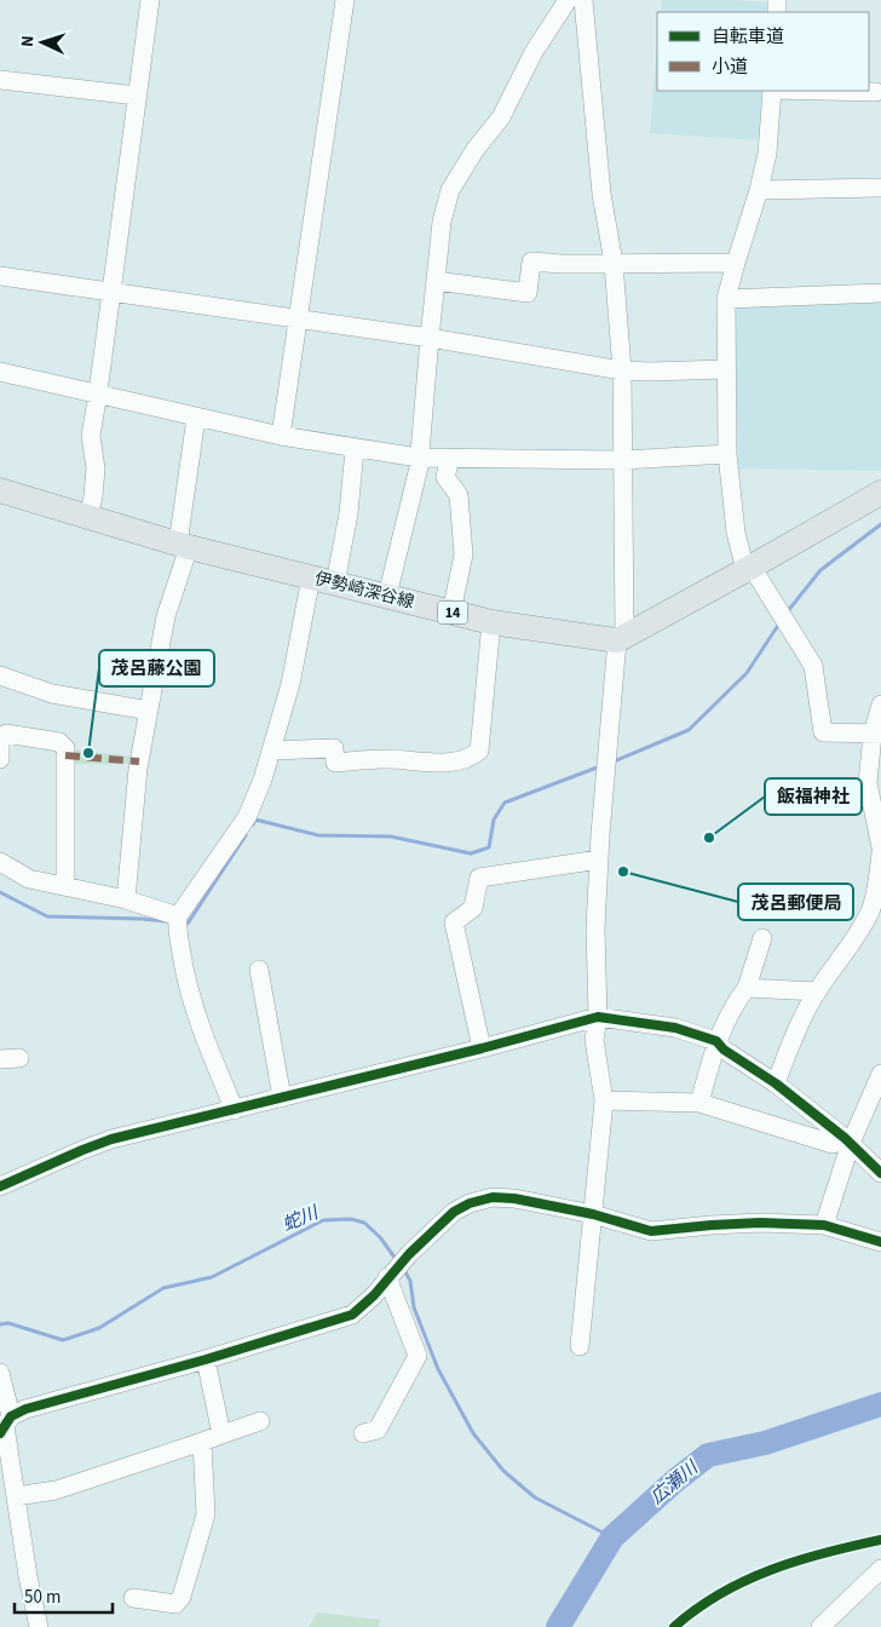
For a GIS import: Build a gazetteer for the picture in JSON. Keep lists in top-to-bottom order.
{
  "streets": {
    "main road": ["伊勢崎深谷線", "14"]
  },
  "water": ["蛇川", "広瀬川"],
  "places": ["茂呂藤公園", "飯福神社", "茂呂郵便局"],
  "legend": ["自転車道", "小道"],
  "scale_bar": "50 m",
  "north": "left"
}
